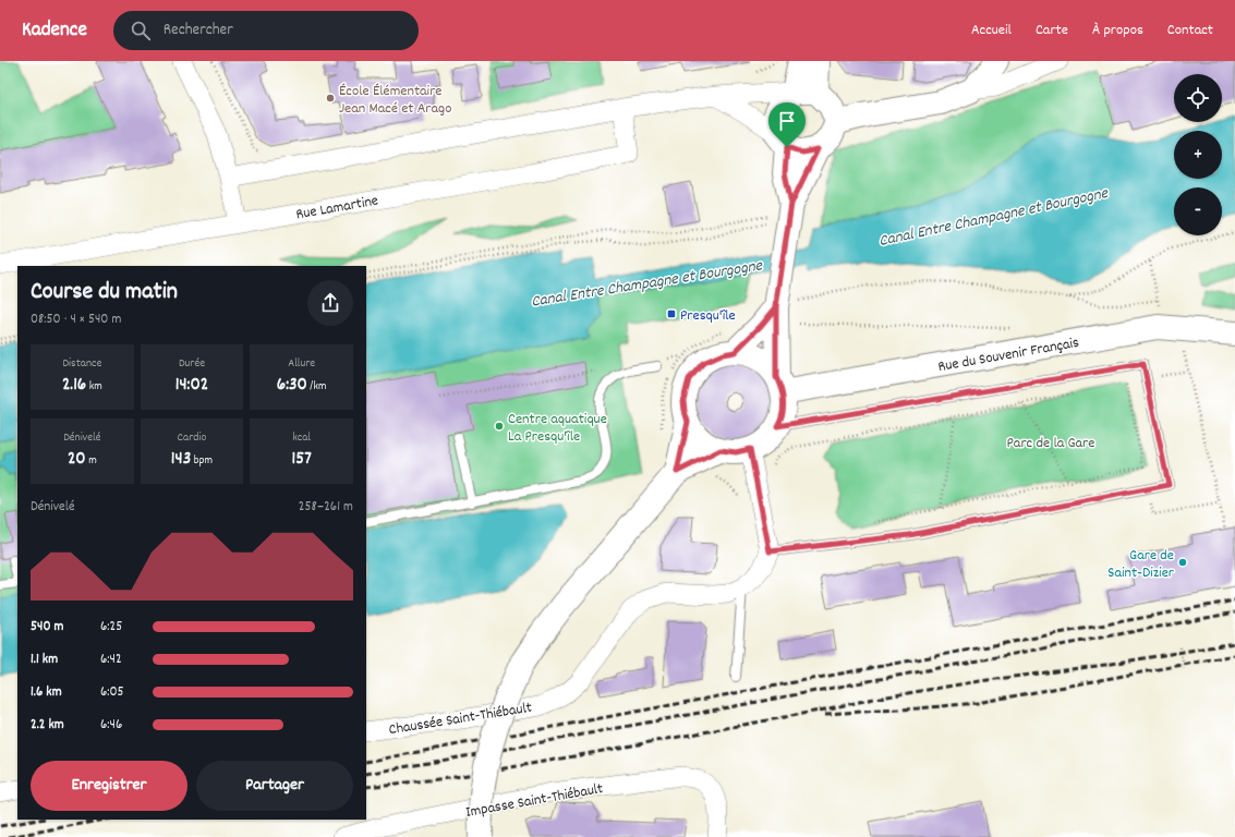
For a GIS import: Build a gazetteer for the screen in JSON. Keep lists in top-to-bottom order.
{
  "streets": {
    "main road": ["Rue du Souvenir Français"],
    "street": ["Rue Lamartine", "Chaussée Saint-Thiébault", "Impasse Saint-Thiébault"]
  },
  "water": ["Canal Entre Champagne et Bourgogne"],
  "parks": ["Parc de la Gare"],
  "places": {
    "other": ["École Élémentaire Jean Macé et Arago", "Centre aquatique La Presqu'île", "Gare de Saint-Dizier"],
    "transit": ["Presqu'île"]
  },
  "page": {
    "header": "Kadence",
    "search": "Rechercher",
    "nav": [
      "Accueil",
      "Carte",
      "À propos",
      "Contact"
    ],
    "map_buttons": ["+", "−"],
    "heading": ["Course du matin", "08:50 · 4 × 540 m"],
    "stats": [
      ["Distance", "2.16 km"],
      ["Durée", "14:02"],
      ["Allure", "6:30 /km"],
      ["Dénivelé", "20 m"],
      ["Cardio", "143 bpm"],
      ["kcal", "157"]
    ],
    "chart": ["Dénivelé", "258–261 m"],
    "list": [
      {
        "name": "540 m",
        "note": "6:25"
      },
      {
        "name": "1.1 km",
        "note": "6:42"
      },
      {
        "name": "1.6 km",
        "note": "6:05"
      },
      {
        "name": "2.2 km",
        "note": "6:46"
      }
    ],
    "buttons": ["Enregistrer", "Partager"]
  }
}
